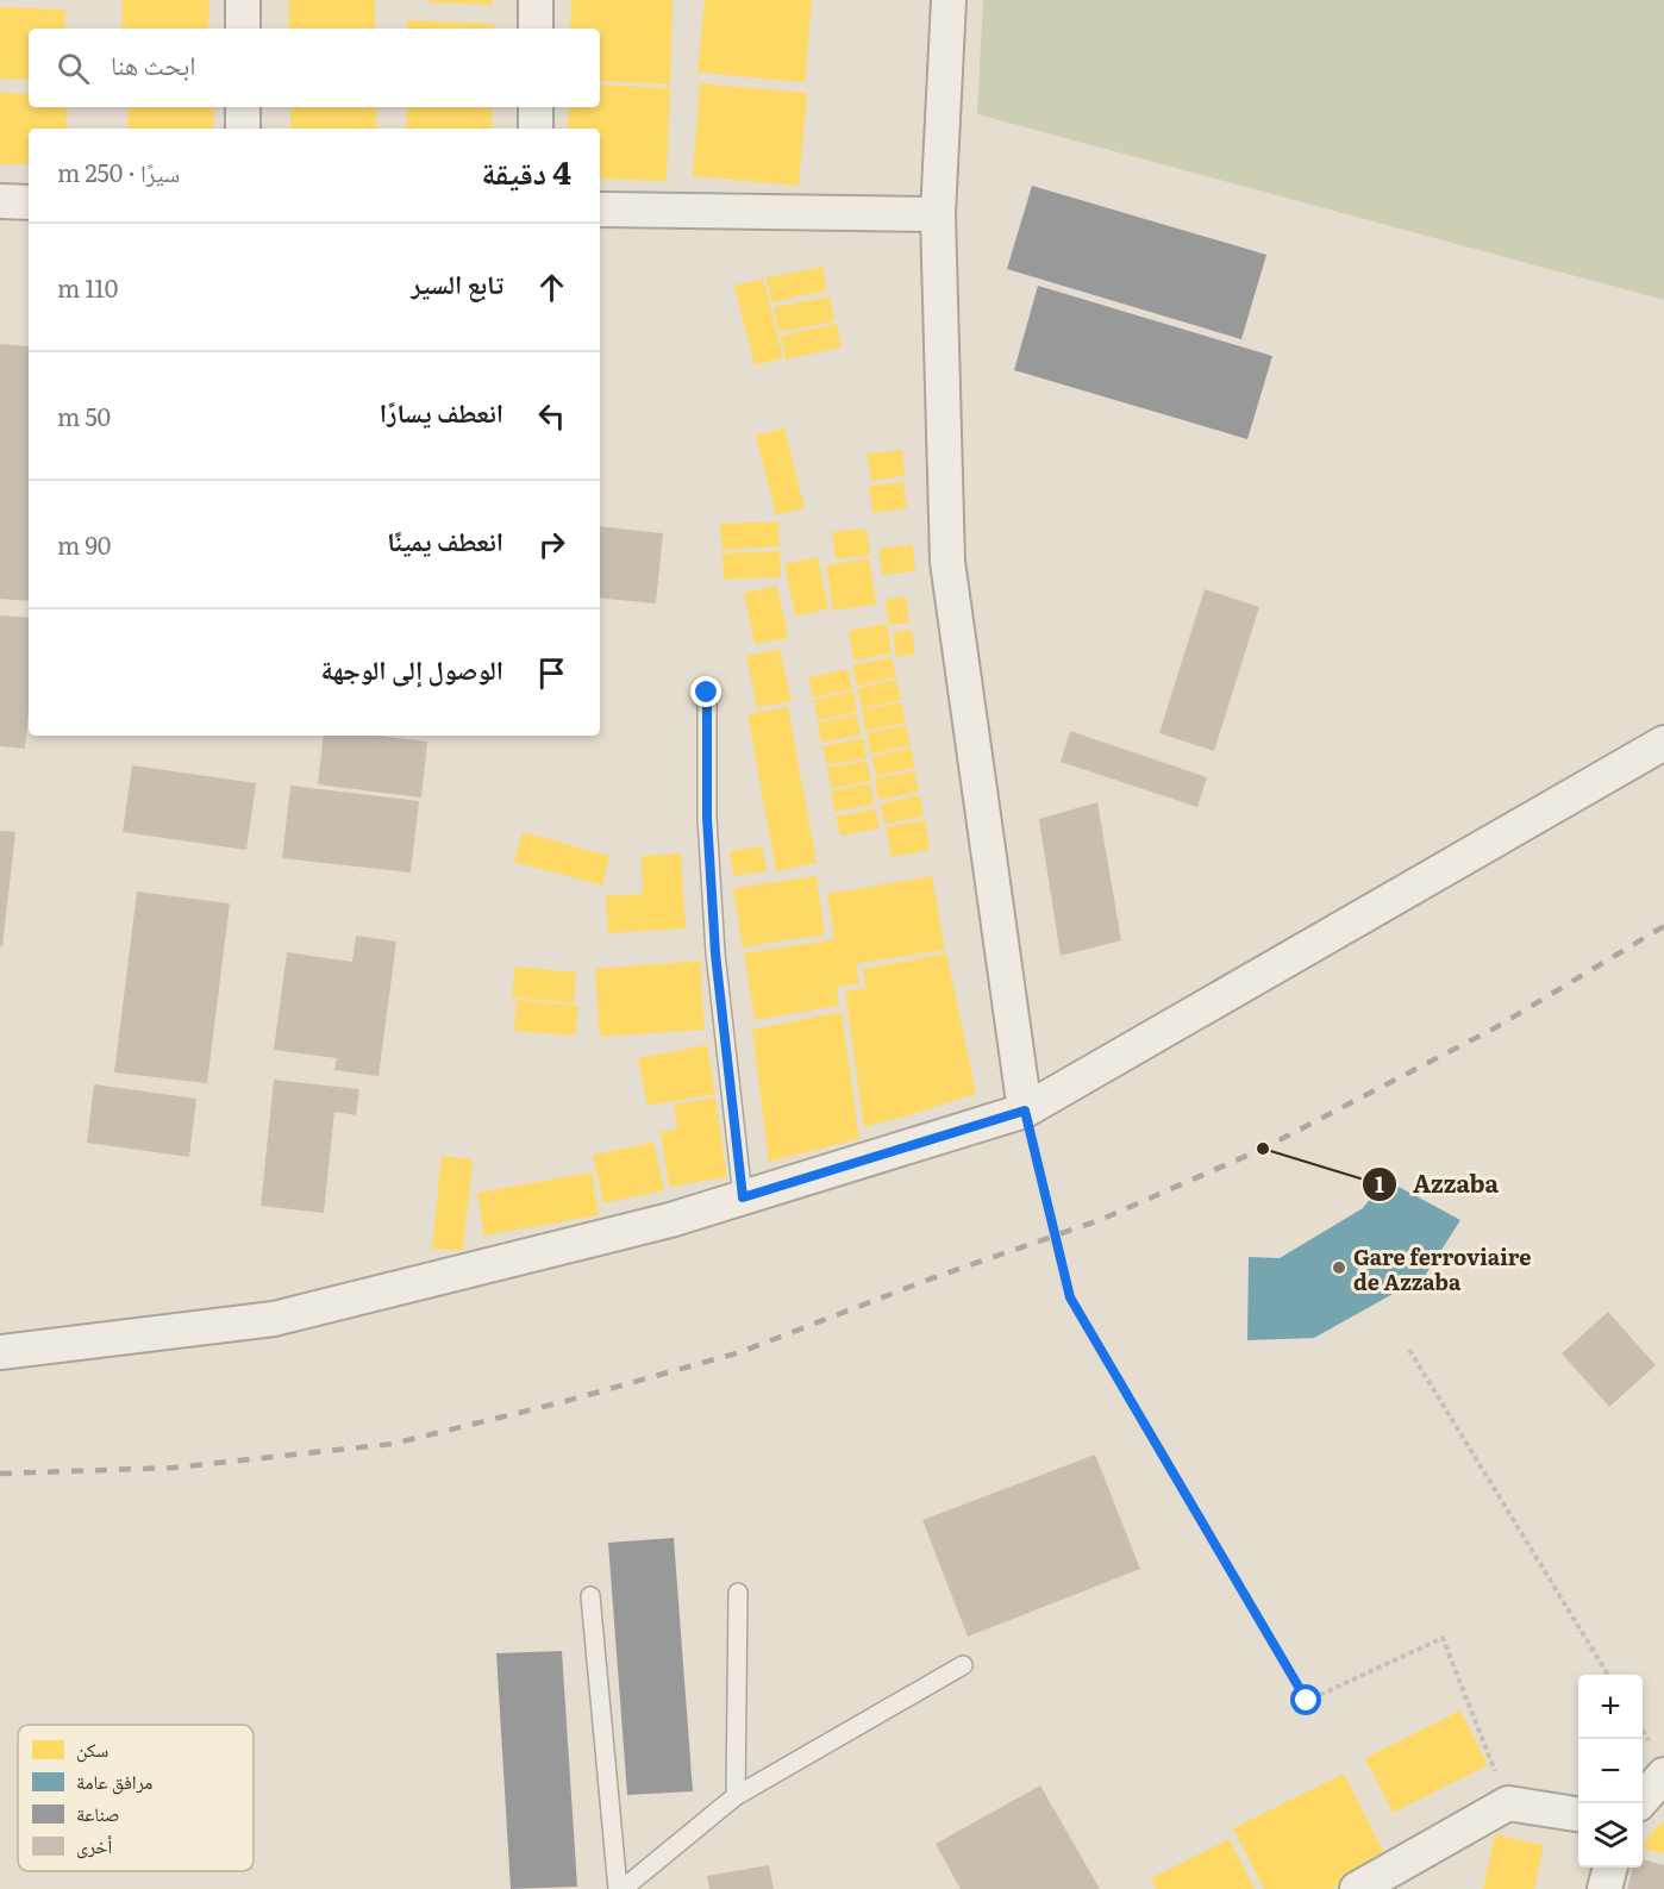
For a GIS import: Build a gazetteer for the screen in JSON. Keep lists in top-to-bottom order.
{
  "places": ["Azzaba", "Gare ferroviaire de Azzaba"],
  "legend": [
    "سكن",
    "مرافق عامة",
    "صناعة",
    "أخرى"
  ],
  "page": {
    "search": "ابحث هنا",
    "heading": ["4 دقيقة", "سيرًا · 250 m"],
    "list": [
      ["تابع السير", "110 m"],
      ["انعطف يسارًا", "50 m"],
      ["انعطف يمينًا", "90 m"],
      "الوصول إلى الوجهة"
    ],
    "map_buttons": ["+", "−"]
  }
}
